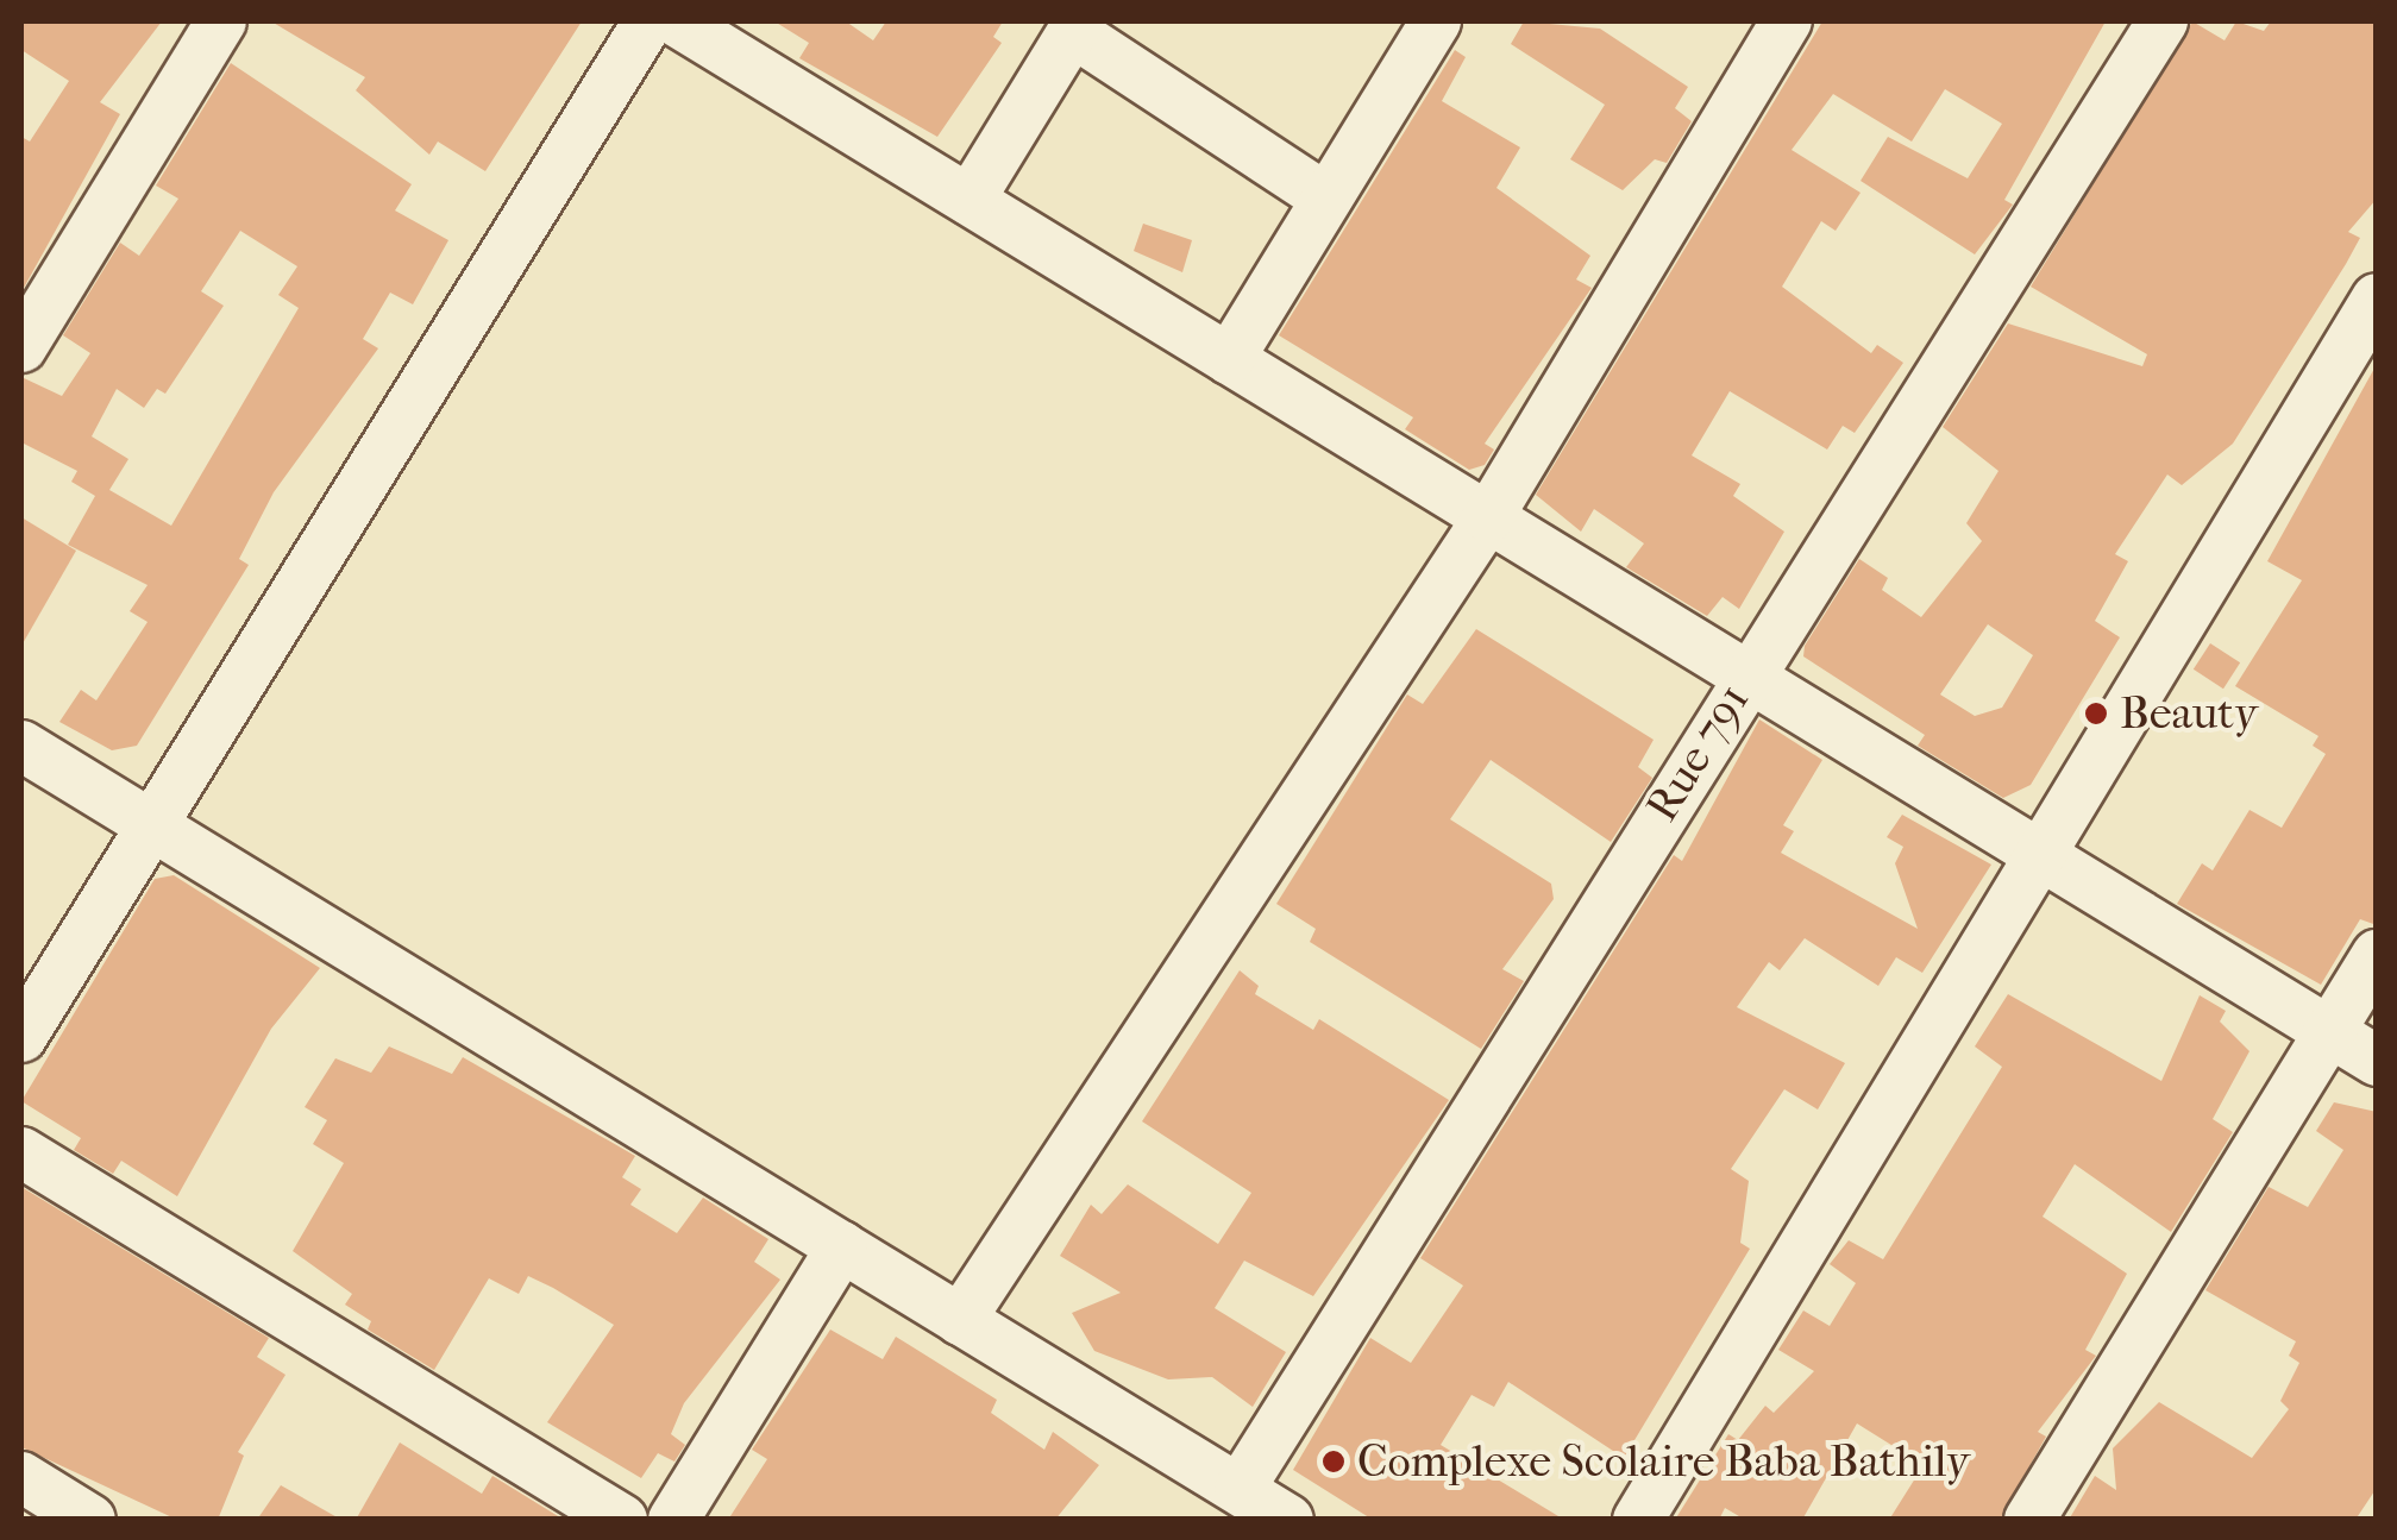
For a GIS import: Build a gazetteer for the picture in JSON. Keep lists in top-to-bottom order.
{
  "streets": {
    "street": ["Rue 791"]
  },
  "places": ["Beauty", "Complexe Scolaire Baba Bathily"]
}
